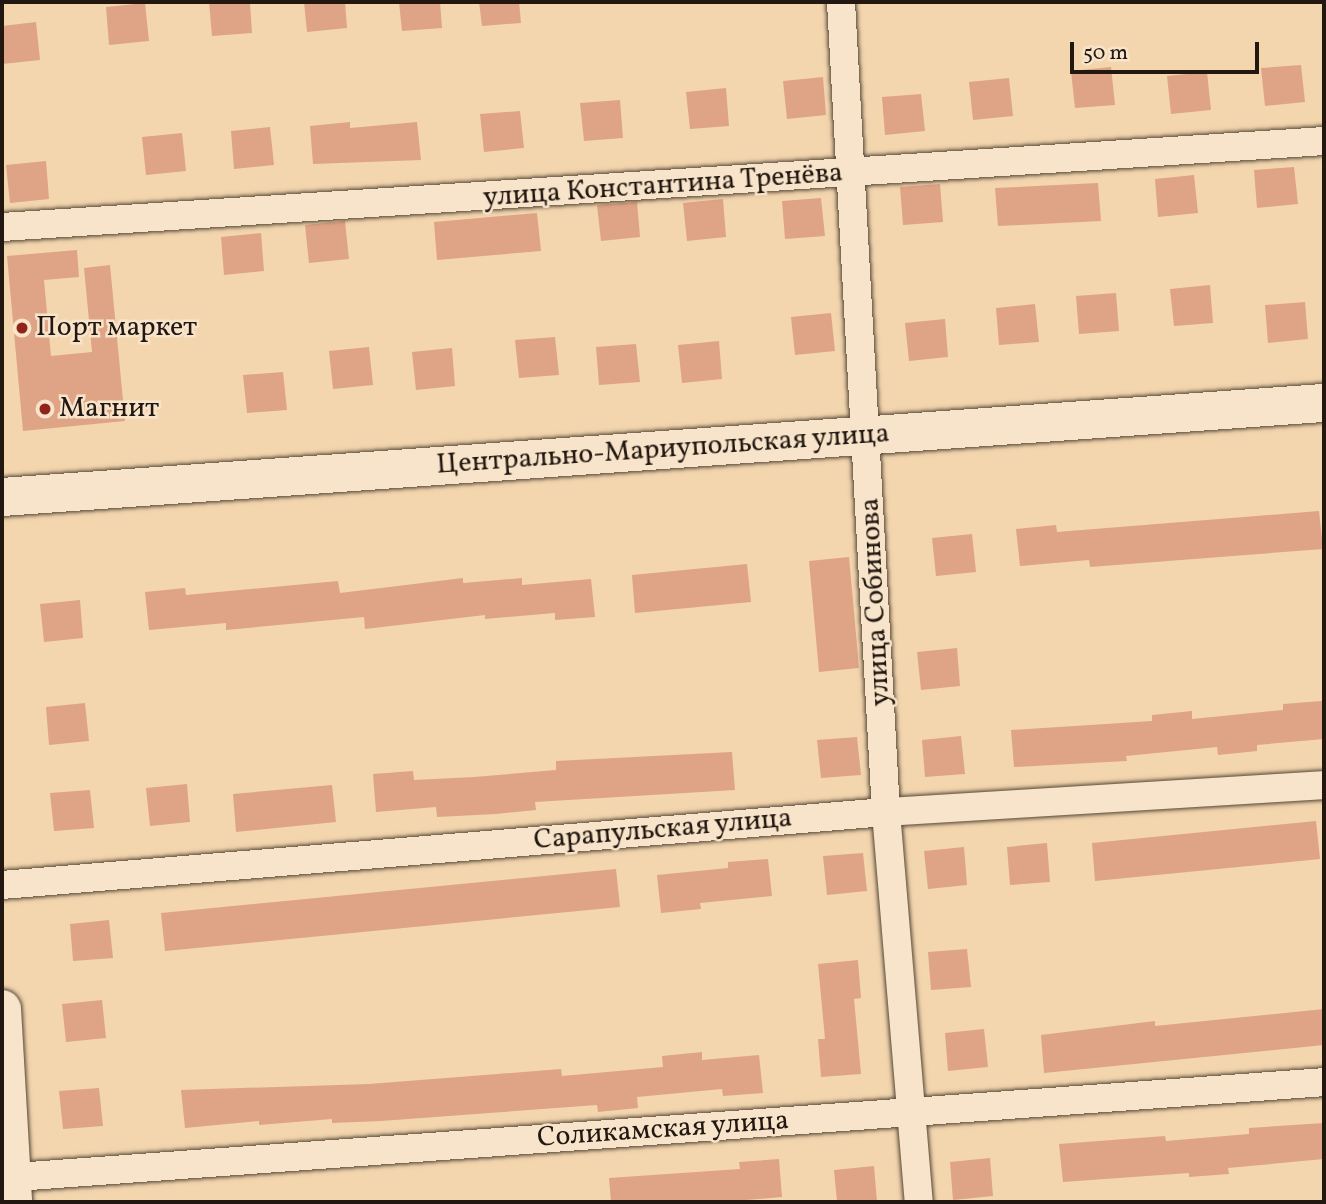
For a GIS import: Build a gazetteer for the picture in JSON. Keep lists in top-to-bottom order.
{
  "streets": {
    "street": [
      "улица Константина Тренёва",
      "Центрально-Мариупольская улица",
      "улица Собинова",
      "Сарапульская улица",
      "Соликамская улица"
    ]
  },
  "crossings": [
    ["улица Константина Тренёва", "улица Собинова"],
    ["Центрально-Мариупольская улица", "улица Собинова"],
    ["улица Собинова", "Сарапульская улица"],
    ["улица Собинова", "Соликамская улица"]
  ],
  "places": ["Порт маркет", "Магнит"],
  "scale_bar": "50 m"
}
